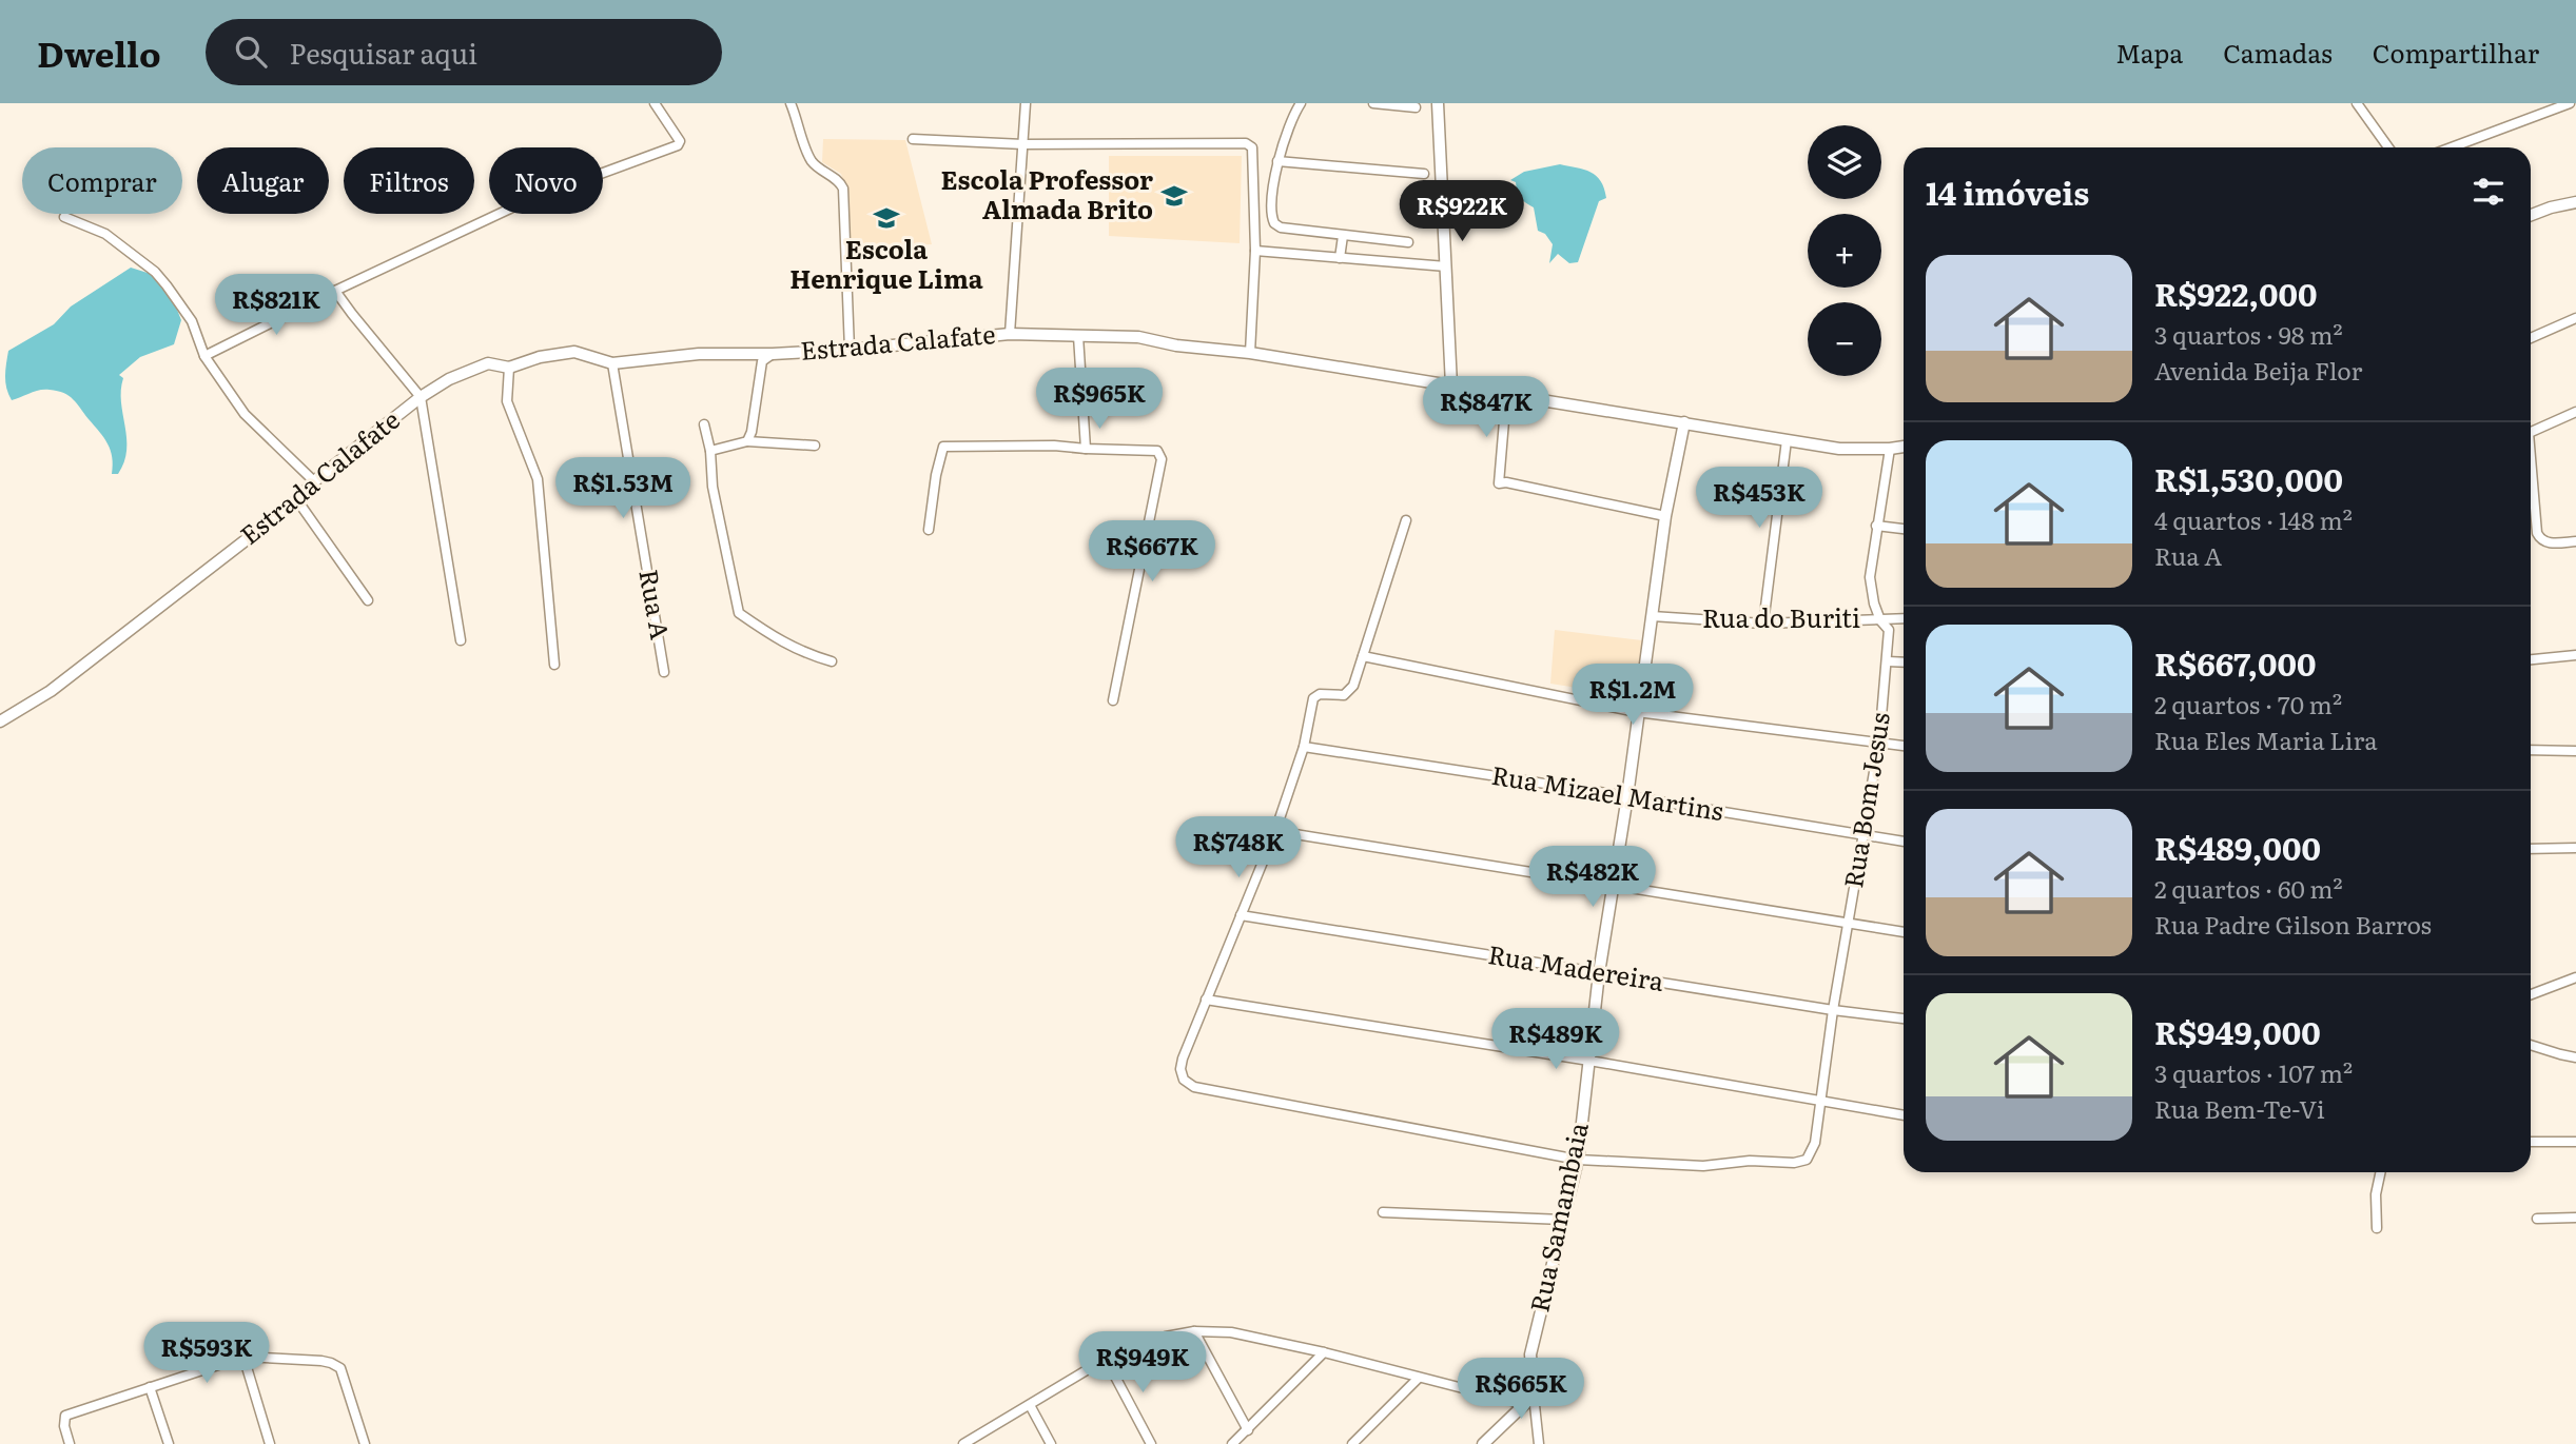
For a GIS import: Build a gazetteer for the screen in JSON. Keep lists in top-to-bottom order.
{
  "streets": {
    "street": [
      "Estrada Calafate",
      "Rua A",
      "Rua do Buriti",
      "Rua Mizael Martins",
      "Rua Bom Jesus",
      "Rua Madereira",
      "Rua Samambaia"
    ]
  },
  "crossings": [
    ["Estrada Calafate", "Rua A"],
    ["Estrada Calafate", "Rua Bom Jesus"],
    ["Estrada Calafate", "Rua Samambaia"],
    ["Rua do Buriti", "Rua Bom Jesus"],
    ["Rua do Buriti", "Rua Samambaia"],
    ["Rua Mizael Martins", "Rua Bom Jesus"],
    ["Rua Mizael Martins", "Rua Samambaia"],
    ["Rua Bom Jesus", "Rua Madereira"],
    ["Rua Bom Jesus", "Rua Samambaia"],
    ["Rua Madereira", "Rua Samambaia"]
  ],
  "places": {
    "school or university": ["Escola Professor Almada Brito", "Escola Henrique Lima"]
  },
  "page": {
    "header": "Dwello",
    "search": "Pesquisar aqui",
    "nav": ["Mapa", "Camadas", "Compartilhar"],
    "map_buttons": ["+", "−"],
    "chip": [
      "Comprar",
      "Alugar",
      "Filtros",
      "Novo"
    ],
    "heading": "14 imóveis",
    "price": [
      "R$922K",
      "R$821K",
      "R$965K",
      "R$847K",
      "R$1.53M",
      "R$453K",
      "R$667K",
      "R$1.2M",
      "R$748K",
      "R$482K",
      "R$489K",
      "R$593K",
      "R$949K",
      "R$665K"
    ],
    "list": [
      {
        "name": "R$922,000",
        "note": "3 quartos · 98 m² · Avenida Beija Flor"
      },
      {
        "name": "R$1,530,000",
        "note": "4 quartos · 148 m² · Rua A"
      },
      {
        "name": "R$667,000",
        "note": "2 quartos · 70 m² · Rua Eles Maria Lira"
      },
      {
        "name": "R$489,000",
        "note": "2 quartos · 60 m² · Rua Padre Gilson Barros"
      },
      {
        "name": "R$949,000",
        "note": "3 quartos · 107 m² · Rua Bem-Te-Vi"
      }
    ]
  }
}
